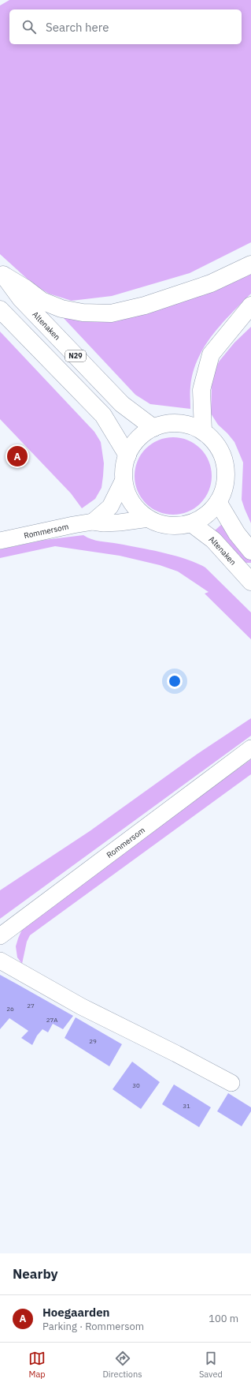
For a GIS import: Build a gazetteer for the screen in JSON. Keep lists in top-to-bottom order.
{
  "streets": {
    "main road": ["Altenaken", "N29"],
    "street": ["Rommersom"]
  },
  "crossings": [
    ["Altenaken", "N29"],
    ["Altenaken", "Rommersom"],
    ["N29", "Rommersom"]
  ],
  "house_numbers": [
    "27",
    "26",
    "27A",
    "29",
    "30",
    "31"
  ],
  "page": {
    "search": "Search here",
    "pins": "A",
    "heading": "Nearby",
    "list": [
      {
        "mark": "A",
        "name": "Hoegaarden",
        "note": "Parking · Rommersom",
        "value": "100 m"
      }
    ],
    "nav": ["Map", "Directions", "Saved"]
  }
}
